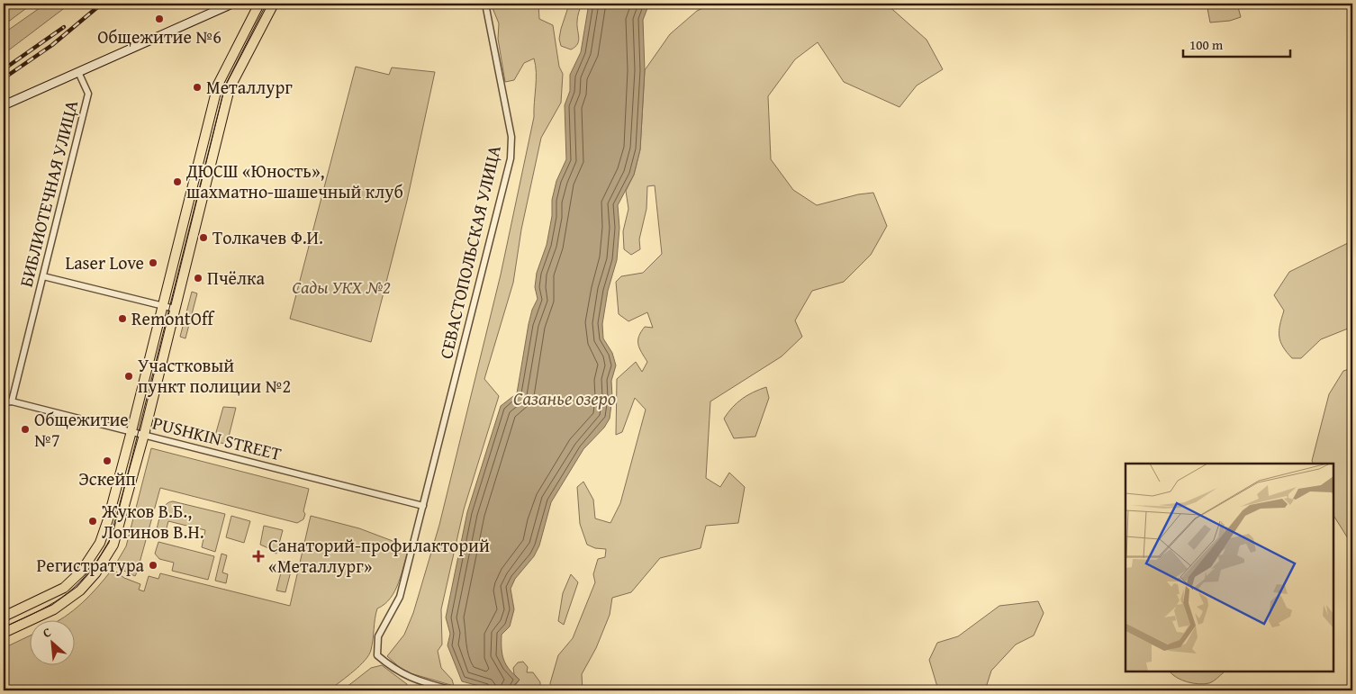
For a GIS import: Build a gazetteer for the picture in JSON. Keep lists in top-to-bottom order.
{
  "streets": {
    "street": ["БИБЛИОТЕЧНАЯ УЛИЦА", "СЕВАСТОПОЛЬСКАЯ УЛИЦА", "PUSHKIN STREET"]
  },
  "crossings": [
    ["БИБЛИОТЕЧНАЯ УЛИЦА", "PUSHKIN STREET"],
    ["СЕВАСТОПОЛЬСКАЯ УЛИЦА", "PUSHKIN STREET"]
  ],
  "water": ["Сазанье озеро"],
  "parks": ["Сады УКХ №2"],
  "places": {
    "other": [
      "Общежитие №6",
      "Металлург",
      "ДЮСШ «Юность», шахматно-шашечный клуб",
      "Толкачев Ф.И.",
      "Laser Love",
      "Пчёлка",
      "RemontOff",
      "Участковый пункт полиции №2",
      "Общежитие №7",
      "Эскейп",
      "Жуков В.Б., Логинов В.Н.",
      "Регистратура"
    ],
    "health": ["Санаторий-профилакторий «Металлург»"]
  },
  "scale_bar": "100 m",
  "north": "top left"
}
